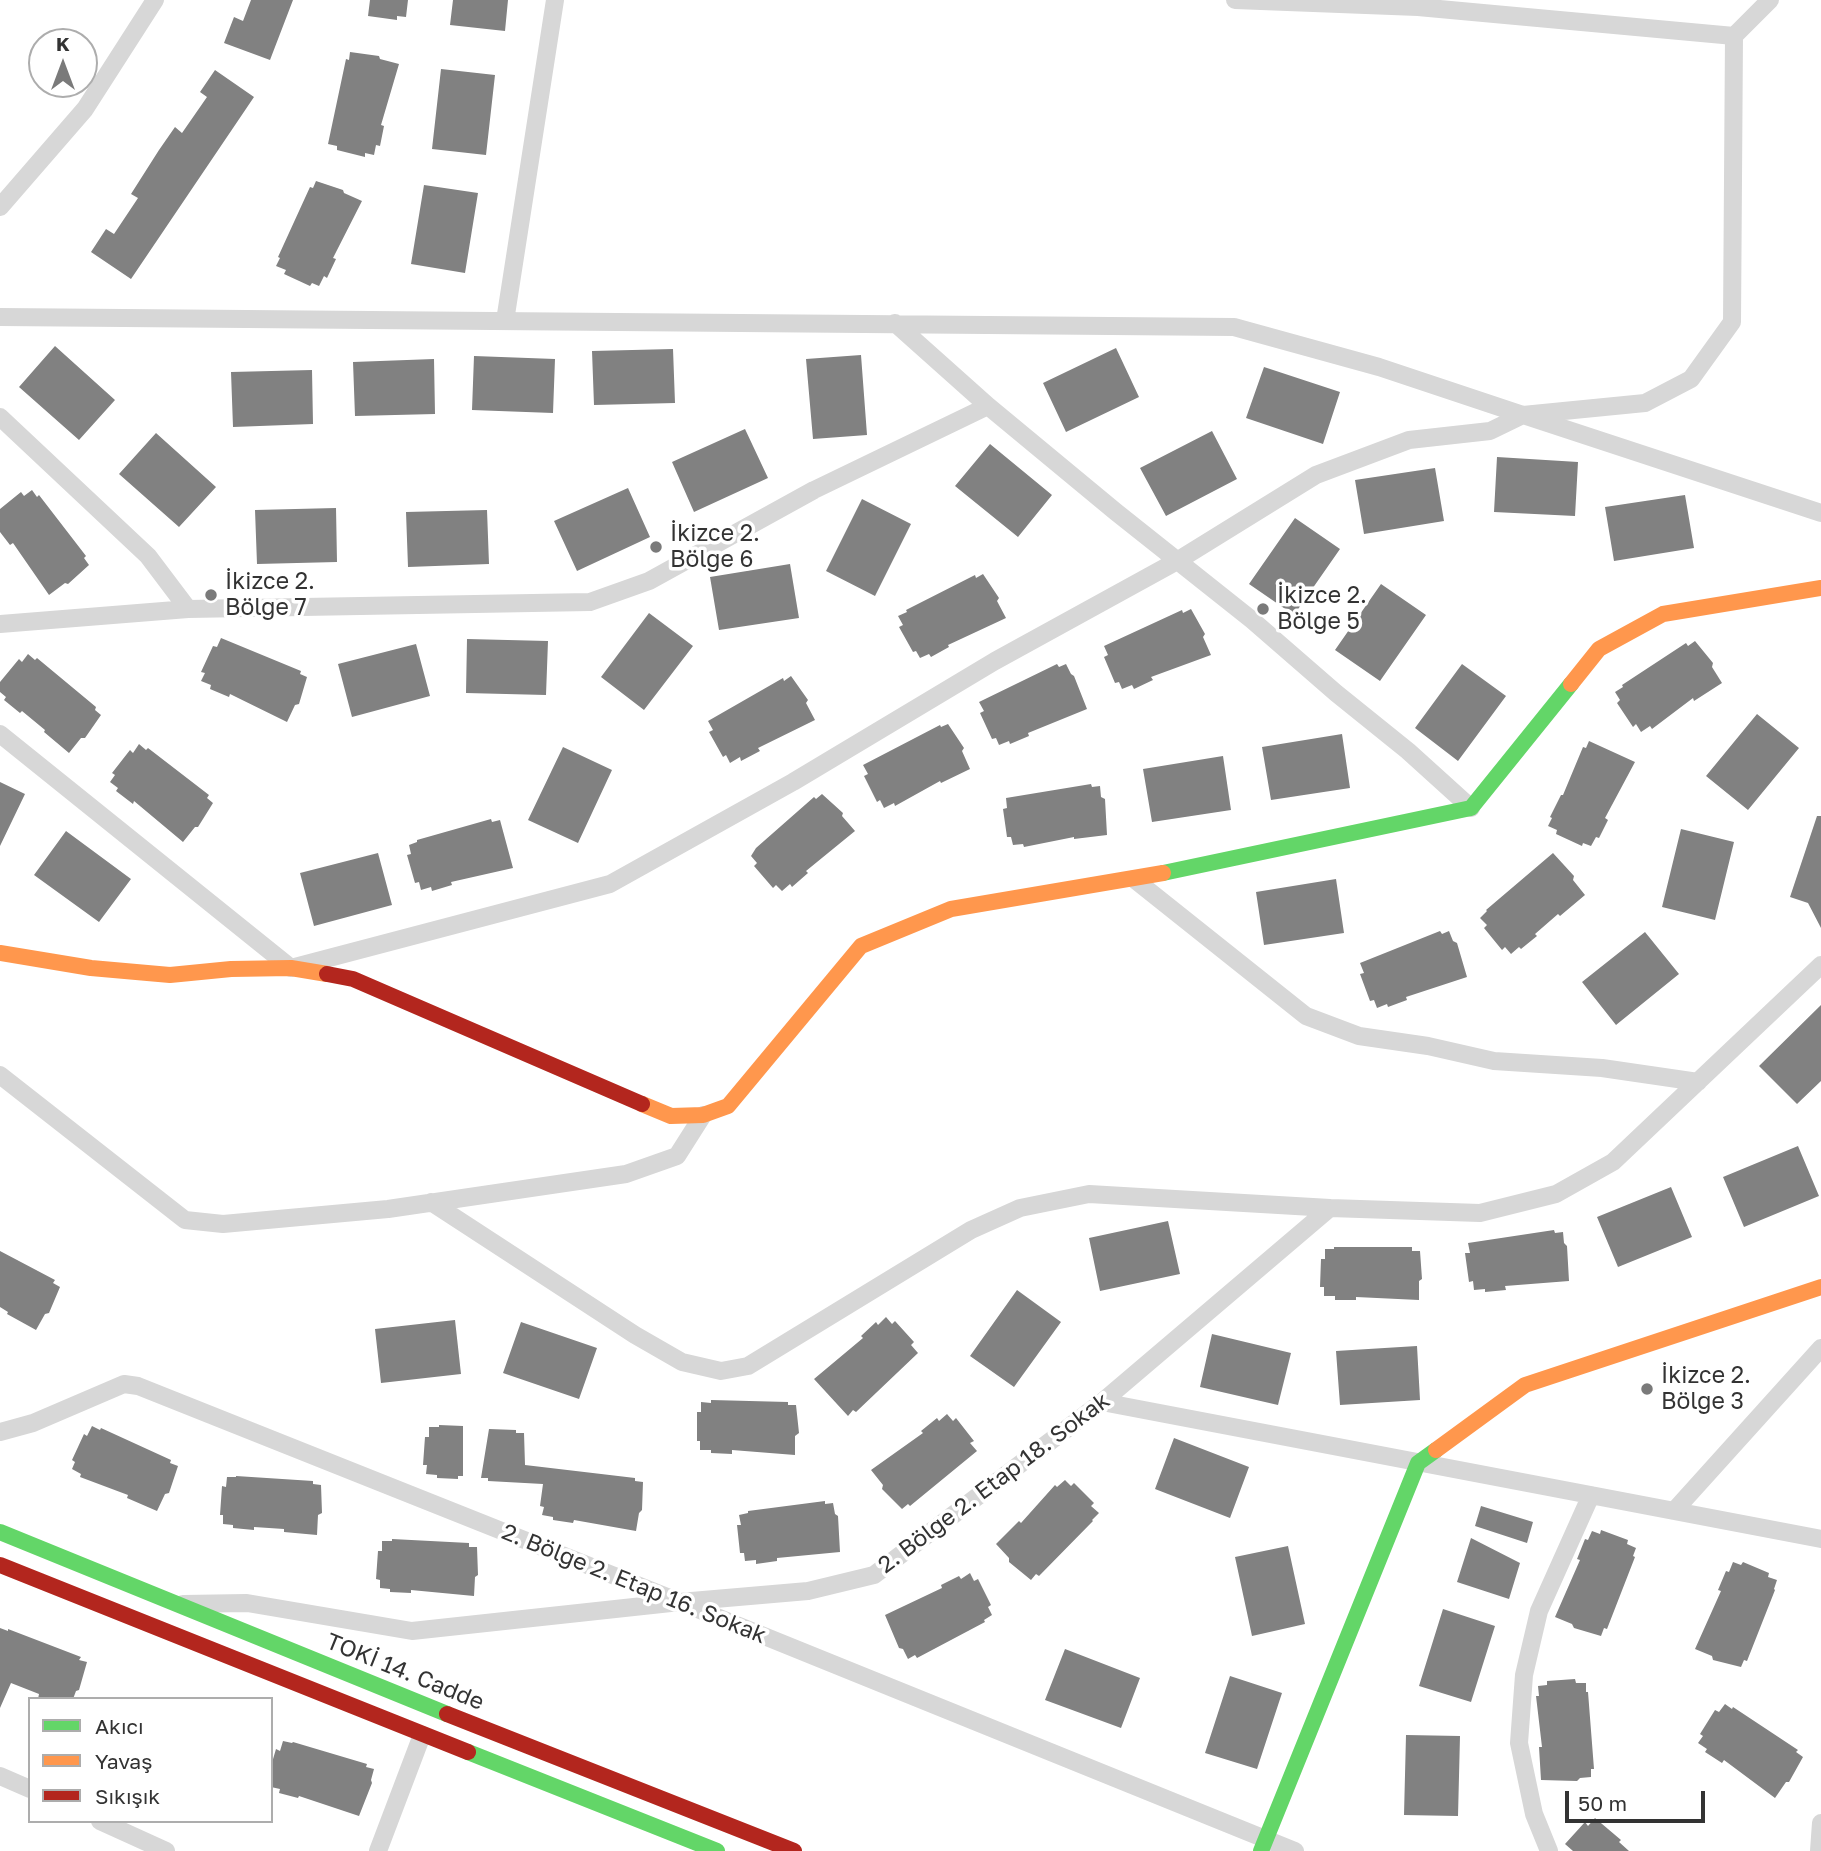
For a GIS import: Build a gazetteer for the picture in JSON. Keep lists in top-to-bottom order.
{
  "streets": {
    "street": ["2. Bölge 2. Etap 18. Sokak", "2. Bölge 2. Etap 16. Sokak", "TOKİ 14. Cadde"]
  },
  "crossings": [
    ["2. Bölge 2. Etap 18. Sokak", "2. Bölge 2. Etap 16. Sokak"],
    ["2. Bölge 2. Etap 18. Sokak", "TOKİ 14. Cadde"]
  ],
  "places": [
    "İkizce 2. Bölge 6",
    "İkizce 2. Bölge 7",
    "İkizce 2. Bölge 5",
    "İkizce 2. Bölge 3"
  ],
  "legend": ["Akıcı", "Yavaş", "Sıkışık"],
  "scale_bar": "50 m",
  "north": "top"
}
